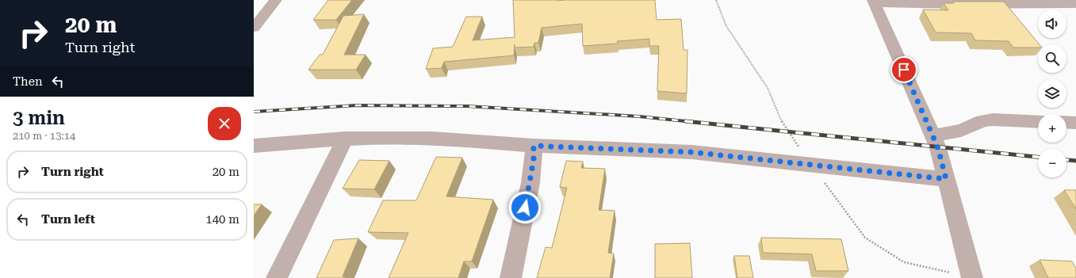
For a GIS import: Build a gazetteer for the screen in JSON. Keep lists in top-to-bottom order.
{
  "page": {
    "turn": ["20 m", "Turn right"],
    "map_buttons": ["+", "−"],
    "then": "Then",
    "heading": ["3 min", "210 m · 13:14"],
    "list": [
      {
        "name": "Turn right",
        "value": "20 m"
      },
      {
        "name": "Turn left",
        "value": "140 m"
      }
    ]
  }
}
